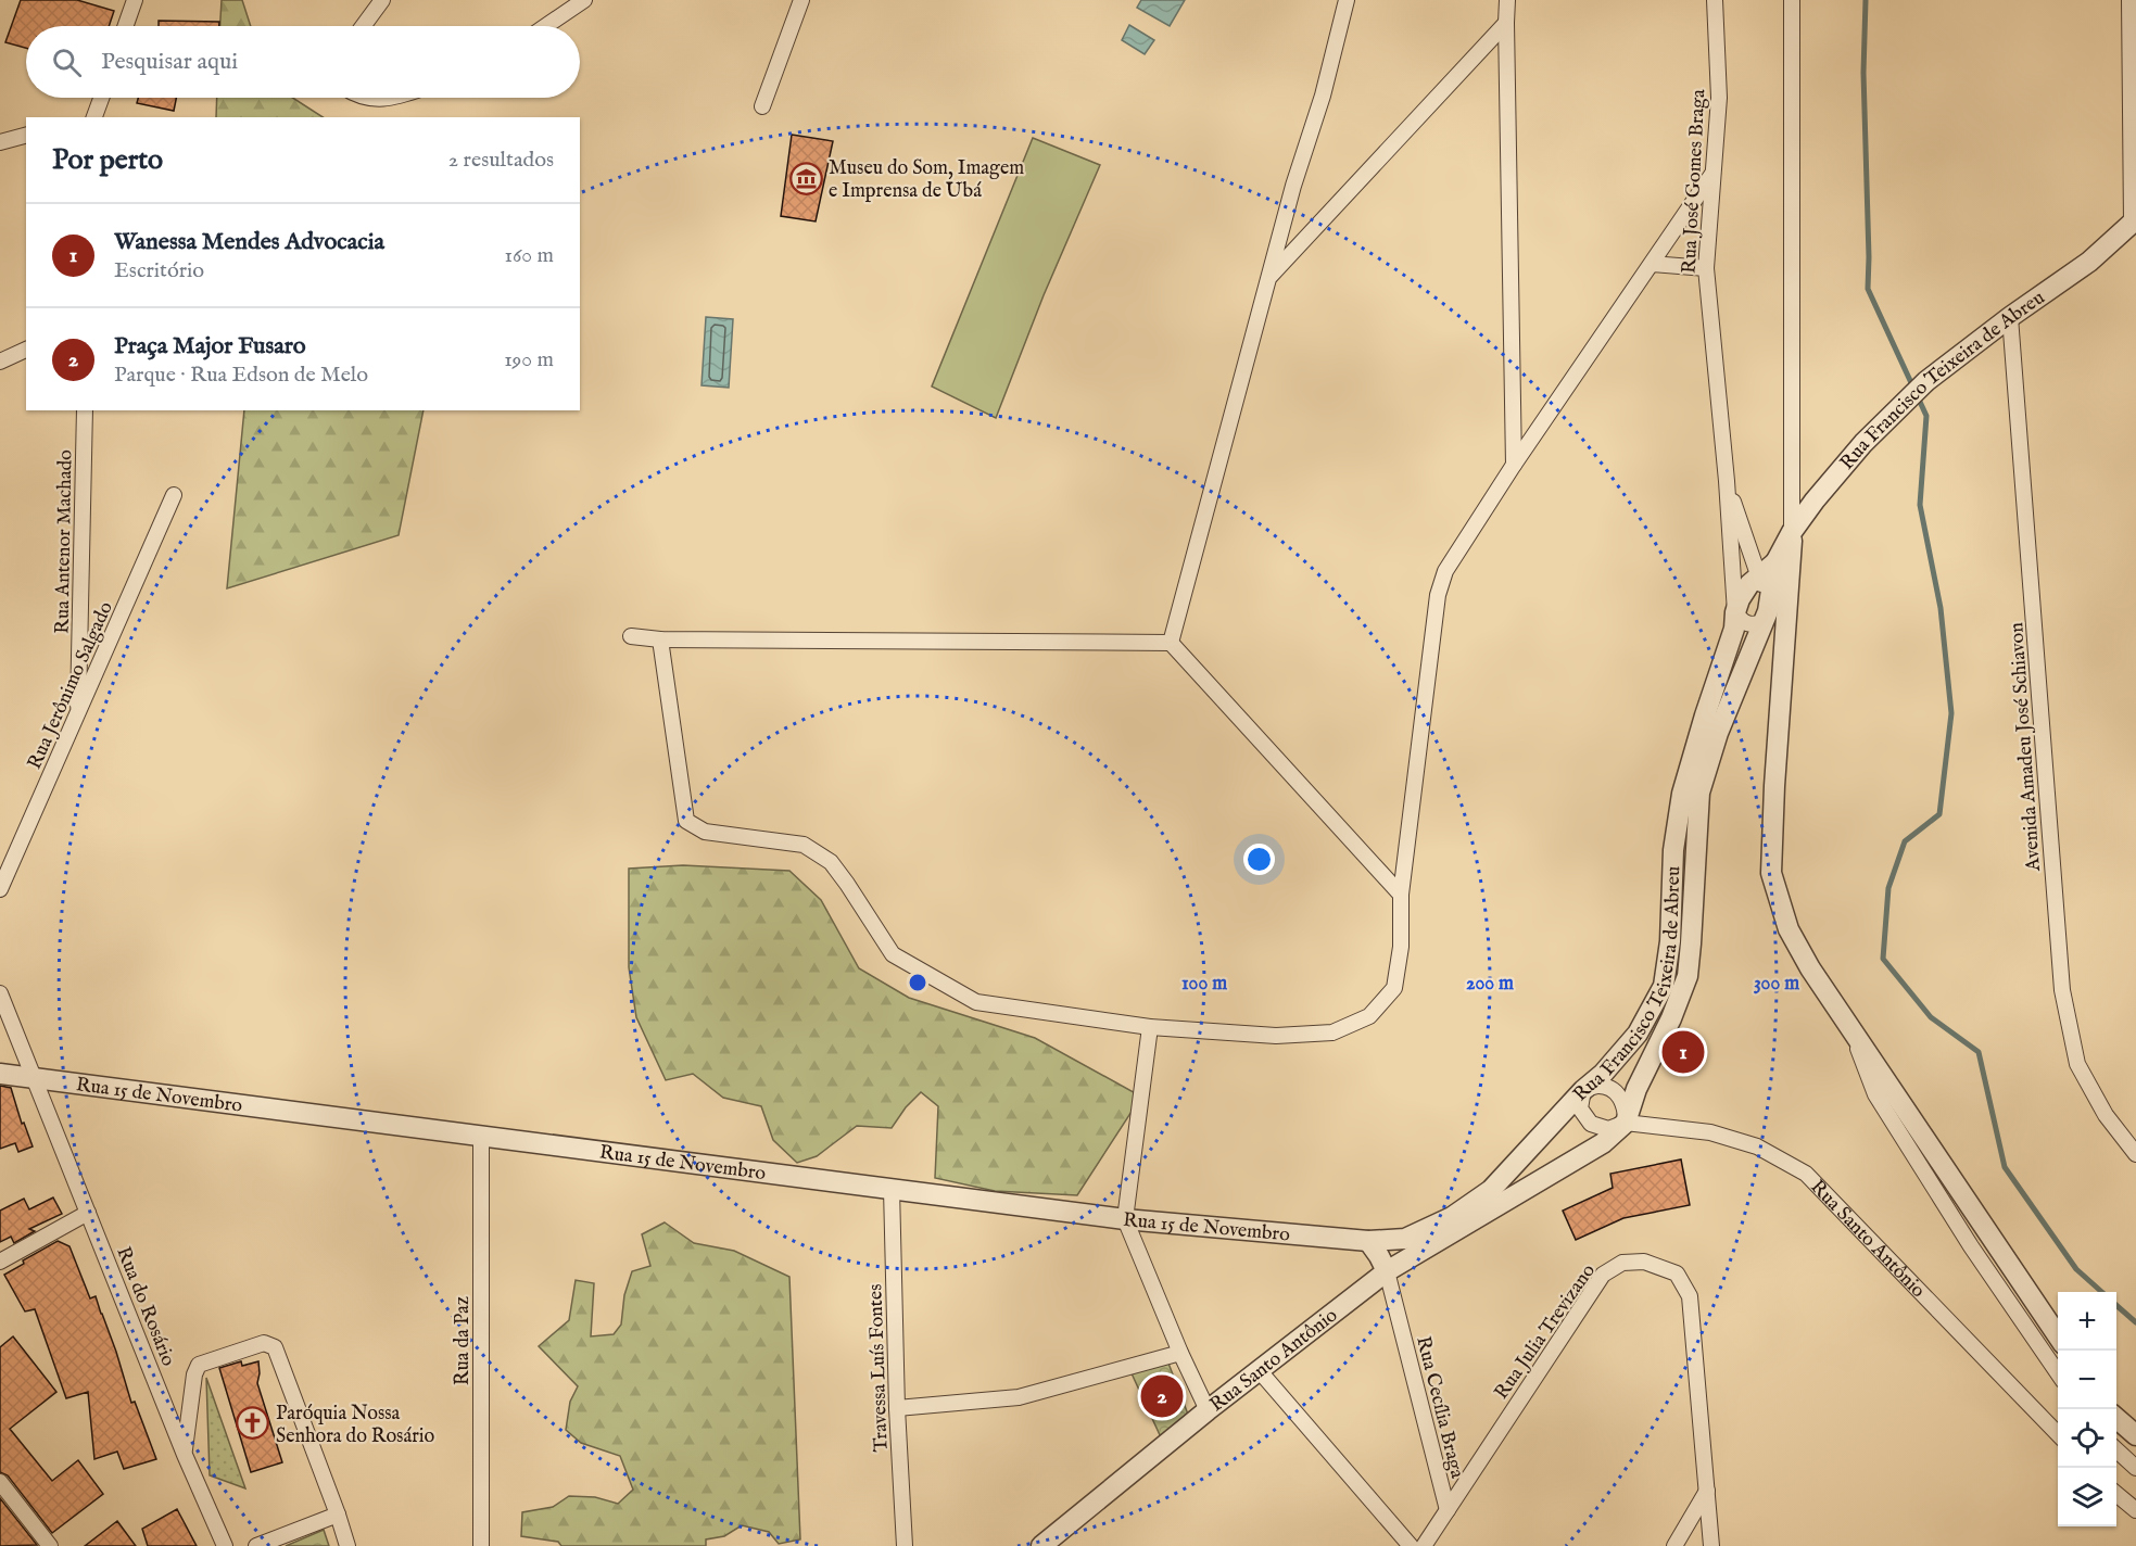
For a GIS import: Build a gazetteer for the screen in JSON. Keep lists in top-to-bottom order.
{
  "streets": {
    "street": [
      "Rua José Gomes Braga",
      "Rua Francisco Teixeira de Abreu",
      "Rua Antenor Machado",
      "Rua Jerônimo Salgado",
      "Avenida Amadeu José Schiavon",
      "Rua 15 de Novembro",
      "Rua Santo Antônio",
      "Rua do Rosário",
      "Rua Julia Trevizano",
      "Rua da Paz",
      "Travessa Luís Fontes",
      "Rua Cecília Braga"
    ]
  },
  "crossings": [
    ["Rua Francisco Teixeira de Abreu", "Avenida Amadeu José Schiavon"],
    ["Rua Francisco Teixeira de Abreu", "Rua 15 de Novembro"],
    ["Rua Francisco Teixeira de Abreu", "Rua Santo Antônio"],
    ["Rua Antenor Machado", "Rua Jerônimo Salgado"],
    ["Rua 15 de Novembro", "Rua do Rosário"],
    ["Rua 15 de Novembro", "Rua da Paz"],
    ["Rua 15 de Novembro", "Travessa Luís Fontes"],
    ["Rua Santo Antônio", "Rua Cecília Braga"],
    ["Rua Julia Trevizano", "Rua Cecília Braga"]
  ],
  "places": {
    "museum": ["Museu do Som, Imagem e Imprensa de Ubá"],
    "church": ["Paróquia Nossa Senhora do Rosário"]
  },
  "page": {
    "search": "Pesquisar aqui",
    "heading": ["Por perto", "2 resultados"],
    "list": [
      {
        "mark": "1",
        "name": "Wanessa Mendes Advocacia",
        "note": "Escritório",
        "value": "160 m"
      },
      {
        "mark": "2",
        "name": "Praça Major Fusaro",
        "note": "Parque · Rua Edson de Melo",
        "value": "190 m"
      }
    ],
    "pins": ["1", "2"],
    "map_buttons": ["+", "−"]
  },
  "rings": ["100 m", "200 m", "300 m"]
}
